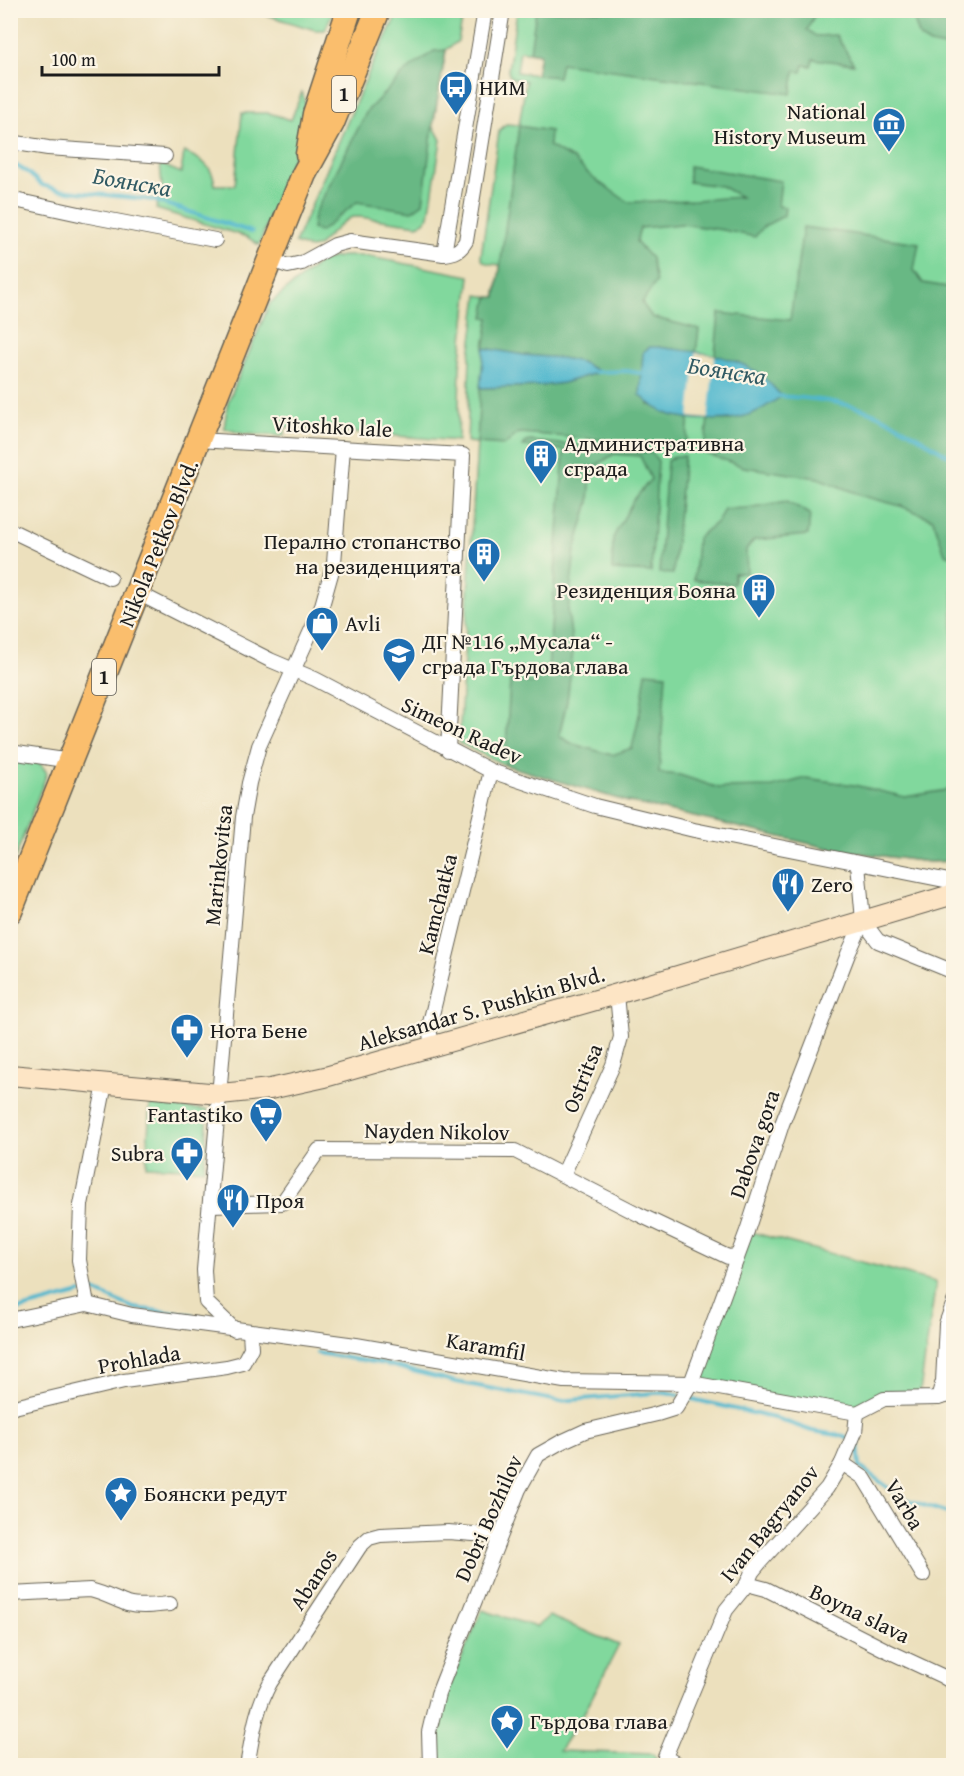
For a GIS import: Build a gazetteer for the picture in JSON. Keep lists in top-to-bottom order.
{
  "streets": {
    "highway": ["1", "Nikola Petkov Blvd."],
    "main road": ["Aleksandar S. Pushkin Blvd."],
    "street": [
      "Vitoshko lale",
      "Simeon Radev",
      "Marinkovitsa",
      "Kamchatka",
      "Ostritsa",
      "Nayden Nikolov",
      "Dabova gora",
      "Karamfil",
      "Prohlada",
      "Varba",
      "Dobri Bozhilov",
      "Ivan Bagryanov",
      "Abanos",
      "Boyna slava"
    ]
  },
  "crossings": [
    ["Vitoshko lale", "Nikola Petkov Blvd."],
    ["Vitoshko lale", "Simeon Radev"],
    ["Vitoshko lale", "Marinkovitsa"],
    ["Nikola Petkov Blvd.", "Simeon Radev"],
    ["Simeon Radev", "Marinkovitsa"],
    ["Simeon Radev", "Kamchatka"],
    ["Marinkovitsa", "Aleksandar S. Pushkin Blvd."],
    ["Marinkovitsa", "Nayden Nikolov"],
    ["Marinkovitsa", "Karamfil"],
    ["Kamchatka", "Aleksandar S. Pushkin Blvd."],
    ["Aleksandar S. Pushkin Blvd.", "Ostritsa"],
    ["Aleksandar S. Pushkin Blvd.", "Dabova gora"],
    ["Ostritsa", "Nayden Nikolov"],
    ["Nayden Nikolov", "Dabova gora"],
    ["Dabova gora", "Karamfil"],
    ["Dabova gora", "Dobri Bozhilov"],
    ["Karamfil", "Prohlada"],
    ["Karamfil", "Dobri Bozhilov"],
    ["Karamfil", "Ivan Bagryanov"],
    ["Varba", "Ivan Bagryanov"],
    ["Dobri Bozhilov", "Abanos"],
    ["Ivan Bagryanov", "Boyna slava"]
  ],
  "water": ["Боянска"],
  "places": {
    "bus stop": ["НИМ"],
    "museum": ["National History Museum"],
    "building": ["Административна сграда", "Перално стопанство на резиденцията", "Резиденция Бояна"],
    "shop": ["Avli"],
    "school or university": ["ДГ №116 „Мусала“ - сграда Гърдова глава"],
    "restaurant": ["Zero", "Проя"],
    "pharmacy": ["Нота Бене", "Subra"],
    "supermarket": ["Fantastiko"],
    "place": ["Боянски редут", "Гърдова глава"]
  },
  "scale_bar": "100 m"
}
